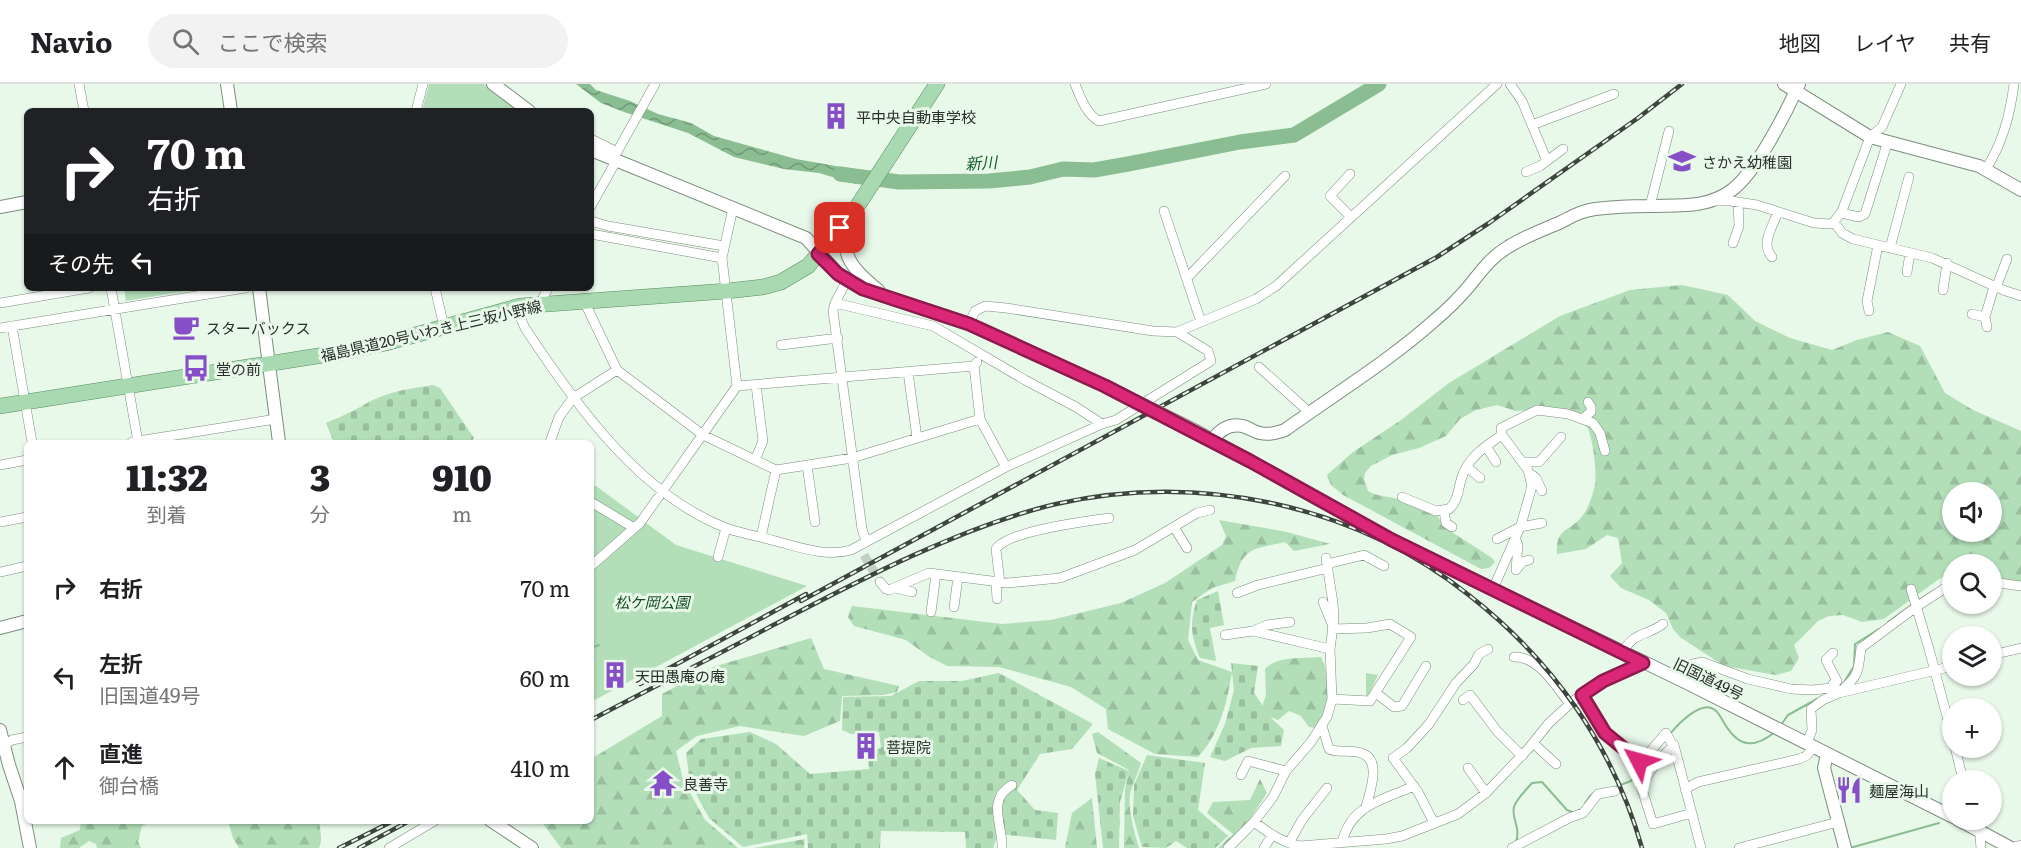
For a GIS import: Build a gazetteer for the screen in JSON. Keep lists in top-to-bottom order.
{
  "streets": {
    "main road": ["福島県道20号いわき上三坂小野線"],
    "street": ["旧国道49号"]
  },
  "water": ["新川"],
  "parks": ["松ケ岡公園"],
  "places": {
    "building": ["平中央自動車学校", "天田愚庵の庵", "菩提院"],
    "school or university": ["さかえ幼稚園"],
    "cafe": ["スターバックス"],
    "bus stop": ["堂の前"],
    "temple": ["良善寺"],
    "restaurant": ["麺屋海山"]
  },
  "page": {
    "header": "Navio",
    "search": "ここで検索",
    "nav": ["地図", "レイヤ", "共有"],
    "turn": ["70 m", "右折"],
    "then": "その先",
    "eta": [
      "11:32",
      "到着",
      "3",
      "分",
      "910",
      "m"
    ],
    "map_buttons": ["+", "−"],
    "list": [
      {
        "name": "右折",
        "value": "70 m"
      },
      {
        "name": "左折",
        "note": "旧国道49号",
        "value": "60 m"
      },
      {
        "name": "直進",
        "note": "御台橋",
        "value": "410 m"
      }
    ]
  }
}
